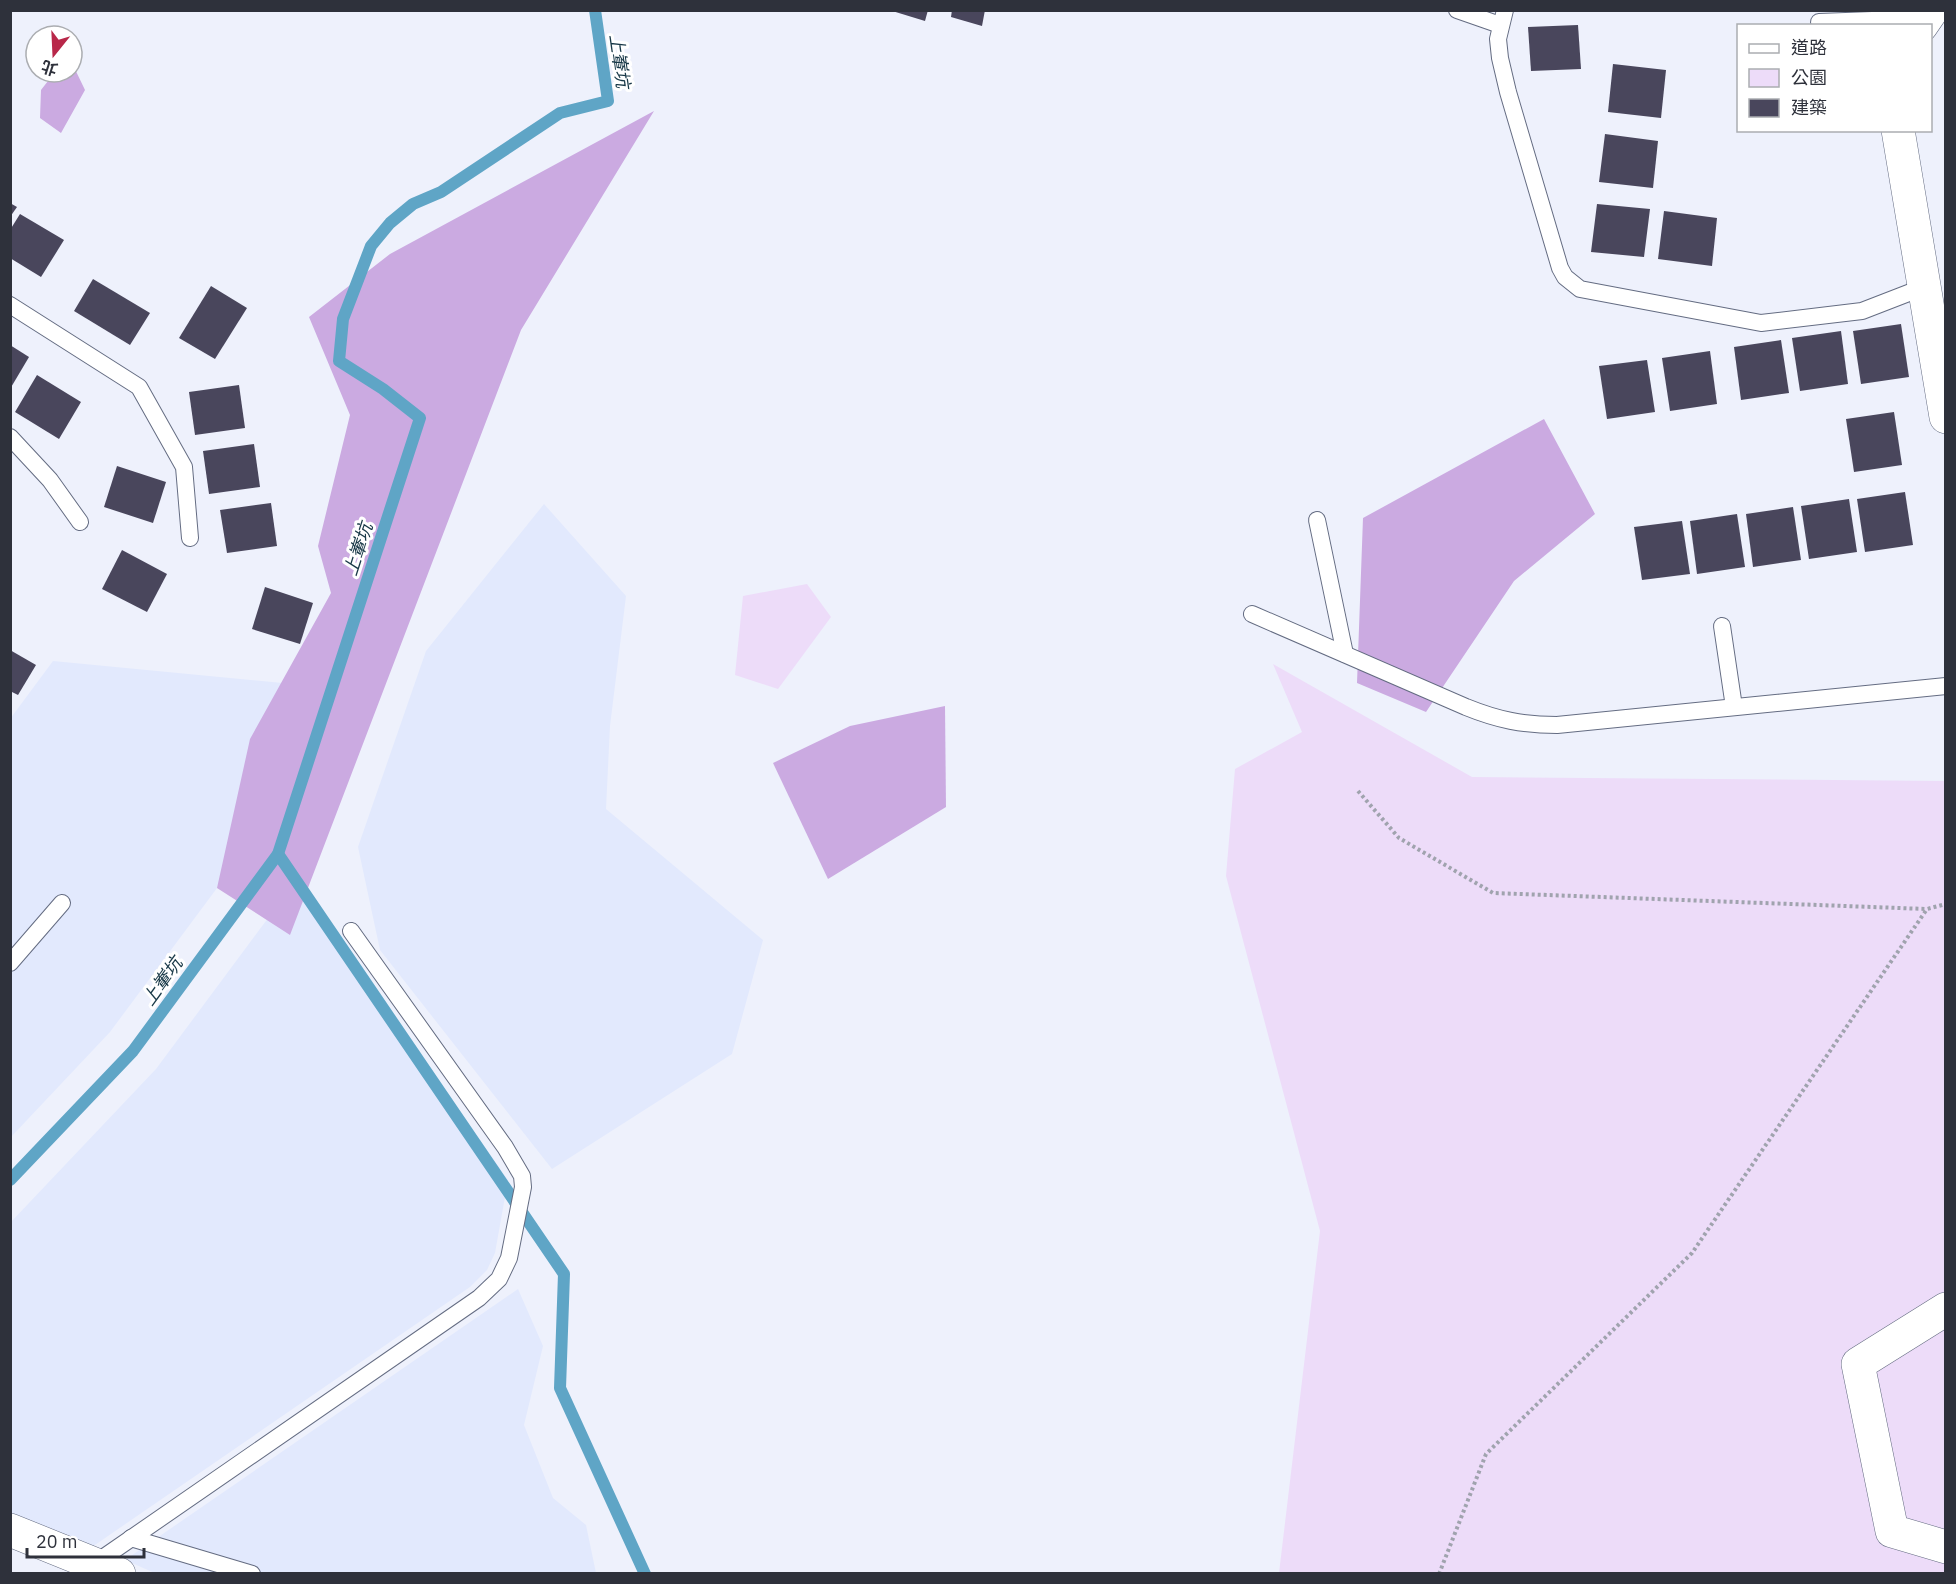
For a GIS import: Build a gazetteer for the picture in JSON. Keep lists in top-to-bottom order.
{
  "water": ["上輋坑"],
  "legend": ["道路", "公園", "建築"],
  "scale_bar": "20 m",
  "north": "bottom"
}
